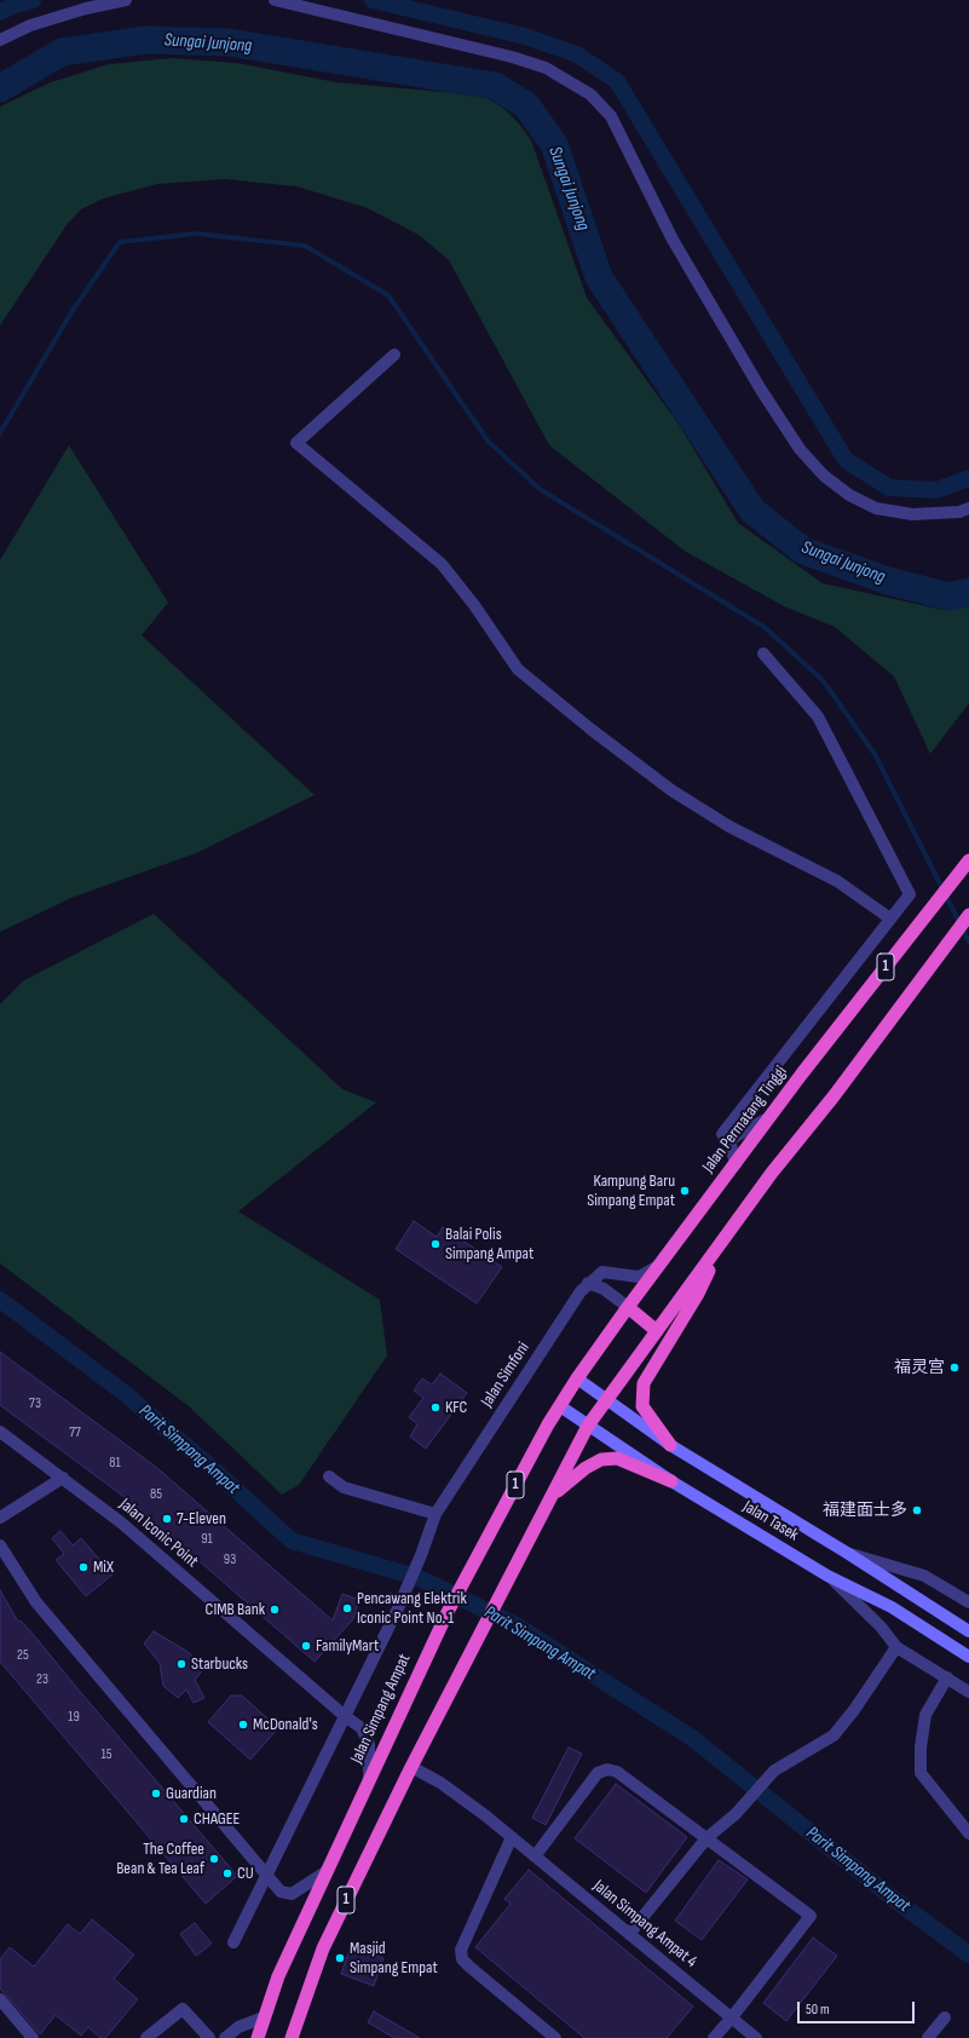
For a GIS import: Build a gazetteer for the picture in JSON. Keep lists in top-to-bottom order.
{
  "streets": {
    "highway": ["1", "Jalan Permatang Tinggi", "Jalan Simpang Ampat"],
    "main road": ["Jalan Tasek"],
    "street": ["Jalan Simfoni", "Jalan Iconic Point", "Jalan Simpang Ampat 4"]
  },
  "crossings": [
    ["1", "Jalan Tasek"],
    ["1", "Jalan Simpang Ampat 4"],
    ["Jalan Permatang Tinggi", "Jalan Tasek"],
    ["Jalan Permatang Tinggi", "Jalan Simpang Ampat"],
    ["Jalan Simfoni", "Jalan Iconic Point"],
    ["Jalan Tasek", "Jalan Simpang Ampat"],
    ["Jalan Iconic Point", "Jalan Simpang Ampat"]
  ],
  "water": ["Sungai Junjong", "Parit Simpang Ampat"],
  "places": [
    "Kampung Baru Simpang Empat",
    "Balai Polis Simpang Ampat",
    "福灵宫",
    "KFC",
    "福建面士多",
    "7-Eleven",
    "MiX",
    "Pencawang Elektrik Iconic Point No. 1",
    "CIMB Bank",
    "FamilyMart",
    "Starbucks",
    "McDonald's",
    "Guardian",
    "CHAGEE",
    "The Coffee Bean & Tea Leaf",
    "CU",
    "Masjid Simpang Empat"
  ],
  "house_numbers": [
    "73",
    "77",
    "81",
    "85",
    "91",
    "93",
    "25",
    "23",
    "19",
    "15"
  ],
  "scale_bar": "50 m"
}
